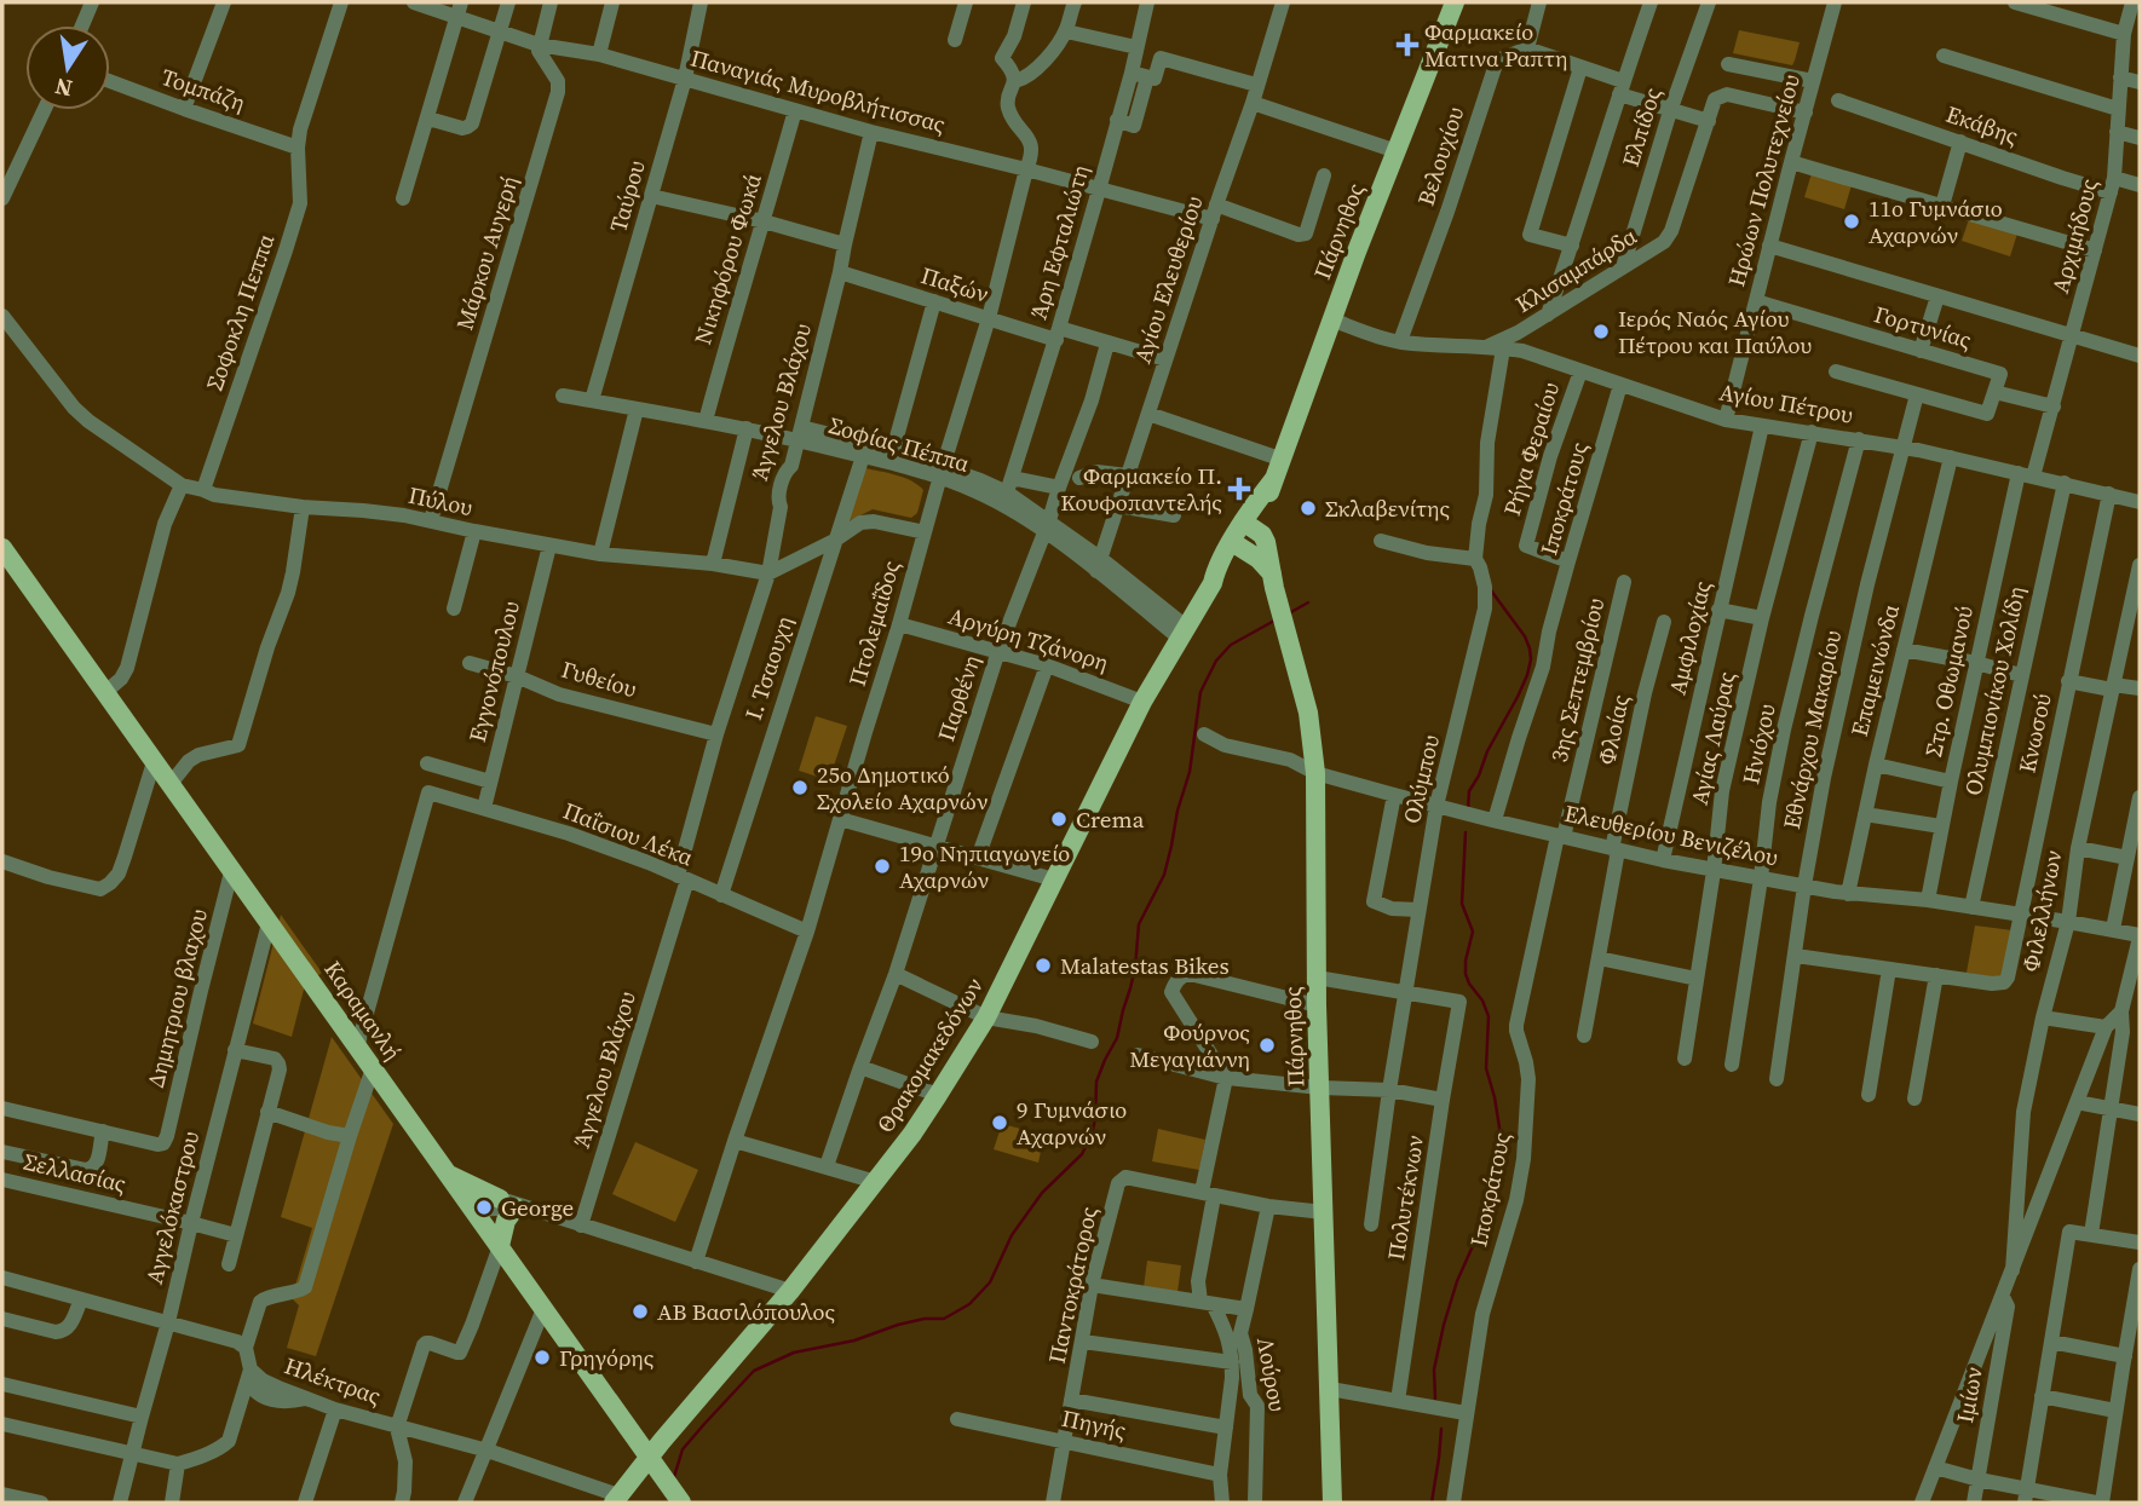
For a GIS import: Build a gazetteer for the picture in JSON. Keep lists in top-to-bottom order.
{
  "streets": {
    "main road": ["Πάρνηθος", "Καραμανλή", "Θρακομακεδόνων"],
    "street": [
      "Τομπάζη",
      "Παναγιάς Μυροβλήτισσας",
      "Εκάβης",
      "Ελπίδος",
      "Βελουχίου",
      "Ηρώων Πολυτεχνείου",
      "Ταύρου",
      "Αρχιμήδους",
      "Άρη Εφταλιώτη",
      "Μάρκου Αυγερή",
      "Νικηφόρου Φωκά",
      "Κλισαμπάρδα",
      "Αγίου Ελευθερίου",
      "Παξών",
      "Σοφοκλη Πεππα",
      "Γορτυνίας",
      "Άγγελου Βλάχου",
      "Αγίου Πέτρου",
      "Σοφίας Πέππα",
      "Ρήγα Φεραίου",
      "Ιποκράτους",
      "Πύλου",
      "Πτολεμαΐδος",
      "Αμφιλοχίας",
      "Αργύρη Τζάνορη",
      "Ι. Τσαουχη",
      "Επαμεινώνδα",
      "Εγγονόπουλου",
      "Γυθείου",
      "3ης Σεπτεμβρίου",
      "Στρ. Οθωμανού",
      "Ολυμπιονίκου Χολίδη",
      "Παρθένη",
      "Φλοίας",
      "Εθνάρχου Μακαρίου",
      "Κνωσού",
      "Αγίας Λαύρας",
      "Ηνιόχου",
      "Ολύμπου",
      "Παΐσιου Λέκα",
      "Ελευθερίου Βενιζέλου",
      "Φιλελλήνων",
      "Δημητριου βλαχου",
      "Σελλασίας",
      "Πολυτέκνων",
      "Αγγελόκαστρου",
      "Παντοκράτορος",
      "Λούρου",
      "Ηλέκτρας",
      "Ιμίων",
      "Πηγής"
    ]
  },
  "crossings": [
    ["Τομπάζη", "Σοφοκλη Πεππα"],
    ["Παναγιάς Μυροβλήτισσας", "Ταύρου"],
    ["Παναγιάς Μυροβλήτισσας", "Άρη Εφταλιώτη"],
    ["Παναγιάς Μυροβλήτισσας", "Μάρκου Αυγερή"],
    ["Παναγιάς Μυροβλήτισσας", "Νικηφόρου Φωκά"],
    ["Παναγιάς Μυροβλήτισσας", "Αγίου Ελευθερίου"],
    ["Παναγιάς Μυροβλήτισσας", "Άγγελου Βλάχου"],
    ["Παναγιάς Μυροβλήτισσας", "Πτολεμαΐδος"],
    ["Εκάβης", "Αρχιμήδους"],
    ["Ελπίδος", "Κλισαμπάρδα"],
    ["Βελουχίου", "Αγίου Πέτρου"],
    ["Ηρώων Πολυτεχνείου", "Κλισαμπάρδα"],
    ["Ηρώων Πολυτεχνείου", "Γορτυνίας"],
    ["Ηρώων Πολυτεχνείου", "Αγίου Πέτρου"],
    ["Ταύρου", "Σοφίας Πέππα"],
    ["Πάρνηθος", "Αγίου Πέτρου"],
    ["Πάρνηθος", "Ελευθερίου Βενιζέλου"],
    ["Πάρνηθος", "Θρακομακεδόνων"],
    ["Πάρνηθος", "Παντοκράτορος"],
    ["Αρχιμήδους", "Αγίου Πέτρου"],
    ["Αρχιμήδους", "Στρ. Οθωμανού"],
    ["Άρη Εφταλιώτη", "Παξών"],
    ["Άρη Εφταλιώτη", "Σοφίας Πέππα"],
    ["Μάρκου Αυγερή", "Πύλου"],
    ["Νικηφόρου Φωκά", "Σοφίας Πέππα"],
    ["Κλισαμπάρδα", "Αγίου Πέτρου"],
    ["Αγίου Ελευθερίου", "Παξών"],
    ["Αγίου Ελευθερίου", "Σοφίας Πέππα"],
    ["Παξών", "Άγγελου Βλάχου"],
    ["Παξών", "Πτολεμαΐδος"],
    ["Παξών", "Παρθένη"],
    ["Σοφοκλη Πεππα", "Πύλου"],
    ["Άγγελου Βλάχου", "Σοφίας Πέππα"],
    ["Άγγελου Βλάχου", "Πύλου"],
    ["Άγγελου Βλάχου", "Γυθείου"],
    ["Άγγελου Βλάχου", "Παΐσιου Λέκα"],
    ["Αγίου Πέτρου", "Ρήγα Φεραίου"],
    ["Αγίου Πέτρου", "Ιποκράτους"],
    ["Αγίου Πέτρου", "Αμφιλοχίας"],
    ["Αγίου Πέτρου", "Επαμεινώνδα"],
    ["Αγίου Πέτρου", "Στρ. Οθωμανού"],
    ["Αγίου Πέτρου", "Ολυμπιονίκου Χολίδη"],
    ["Αγίου Πέτρου", "Εθνάρχου Μακαρίου"],
    ["Αγίου Πέτρου", "Κνωσού"],
    ["Αγίου Πέτρου", "Αγίας Λαύρας"],
    ["Αγίου Πέτρου", "Ηνιόχου"],
    ["Αγίου Πέτρου", "Ολύμπου"],
    ["Σοφίας Πέππα", "Πτολεμαΐδος"],
    ["Σοφίας Πέππα", "Ι. Τσαουχη"],
    ["Σοφίας Πέππα", "Παρθένη"],
    ["Σοφίας Πέππα", "Θρακομακεδόνων"],
    ["Ρήγα Φεραίου", "Ιποκράτους"],
    ["Ιποκράτους", "3ης Σεπτεμβρίου"],
    ["Ιποκράτους", "Ελευθερίου Βενιζέλου"],
    ["Πύλου", "Εγγονόπουλου"],
    ["Πτολεμαΐδος", "Αργύρη Τζάνορη"],
    ["Πτολεμαΐδος", "Παΐσιου Λέκα"],
    ["Αμφιλοχίας", "Ελευθερίου Βενιζέλου"],
    ["Αργύρη Τζάνορη", "Παρθένη"],
    ["Αργύρη Τζάνορη", "Θρακομακεδόνων"],
    ["Ι. Τσαουχη", "Παΐσιου Λέκα"],
    ["Επαμεινώνδα", "Ελευθερίου Βενιζέλου"],
    ["Εγγονόπουλου", "Γυθείου"],
    ["Εγγονόπουλου", "Παΐσιου Λέκα"],
    ["3ης Σεπτεμβρίου", "Ελευθερίου Βενιζέλου"],
    ["Στρ. Οθωμανού", "Ελευθερίου Βενιζέλου"],
    ["Ολυμπιονίκου Χολίδη", "Ελευθερίου Βενιζέλου"],
    ["Φλοίας", "Ελευθερίου Βενιζέλου"],
    ["Εθνάρχου Μακαρίου", "Ελευθερίου Βενιζέλου"],
    ["Κνωσού", "Ελευθερίου Βενιζέλου"],
    ["Αγίας Λαύρας", "Ελευθερίου Βενιζέλου"],
    ["Ηνιόχου", "Ελευθερίου Βενιζέλου"],
    ["Ολύμπου", "Ελευθερίου Βενιζέλου"],
    ["Ολύμπου", "Πολυτέκνων"],
    ["Παΐσιου Λέκα", "Καραμανλή"],
    ["Ελευθερίου Βενιζέλου", "Φιλελλήνων"],
    ["Δημητριου βλαχου", "Καραμανλή"],
    ["Καραμανλή", "Θρακομακεδόνων"],
    ["Καραμανλή", "Αγγελόκαστρου"],
    ["Θρακομακεδόνων", "Ηλέκτρας"],
    ["Σελλασίας", "Αγγελόκαστρου"],
    ["Παντοκράτορος", "Λούρου"],
    ["Παντοκράτορος", "Πηγής"]
  ],
  "places": {
    "health": ["Φαρμακείο Ματινα Ραπτη", "Φαρμακείο Π. Κουφοπαντελής"],
    "other": [
      "11ο Γυμνάσιο Αχαρνών",
      "Ιερός Ναός Αγίου Πέτρου και Παύλου",
      "Σκλαβενίτης",
      "25ο Δημοτικό Σχολείο Αχαρνών",
      "Crema",
      "19ο Νηπιαγωγείο Αχαρνών",
      "Malatestas Bikes",
      "Φούρνος Μεγαγιάννη",
      "9 Γυμνάσιο Αχαρνών",
      "George",
      "ΑΒ Βασιλόπουλος",
      "Γρηγόρης"
    ]
  },
  "north": "bottom"
}
